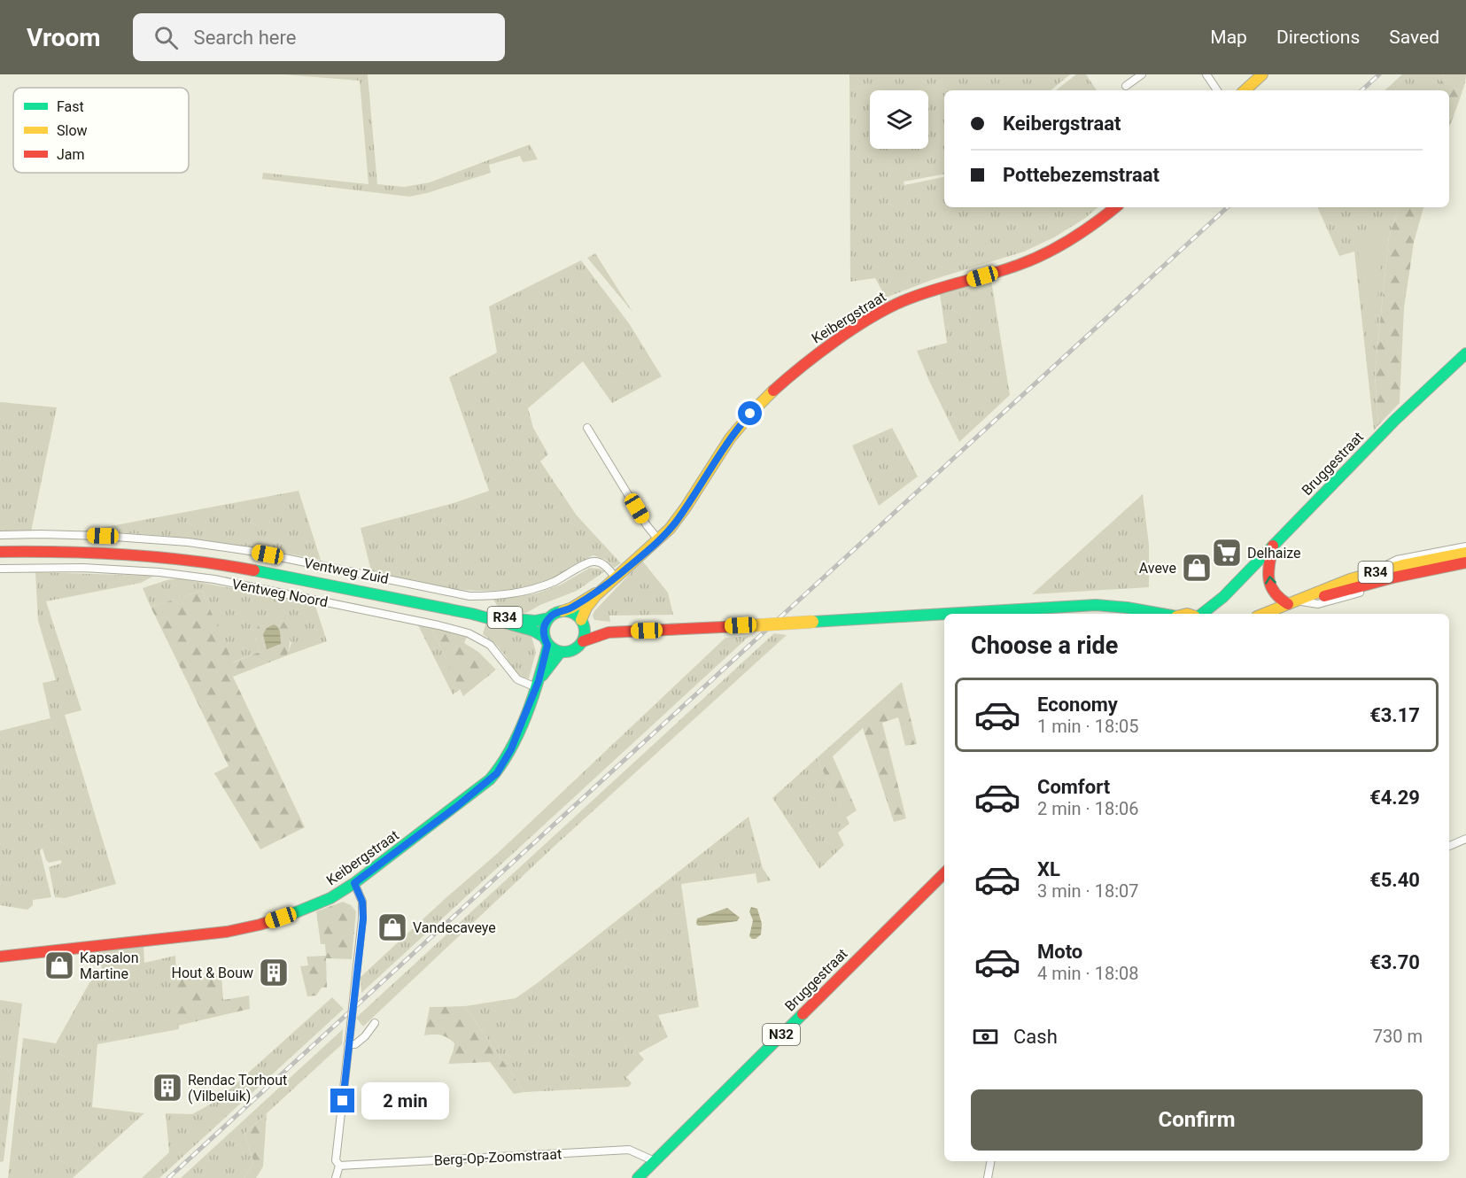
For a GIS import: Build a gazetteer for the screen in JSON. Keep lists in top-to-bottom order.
{
  "streets": {
    "main road": [
      "Keibergstraat",
      "Bruggestraat",
      "R34",
      "N32"
    ],
    "street": ["Ventweg Zuid", "Ventweg Noord", "Berg-Op-Zoomstraat"]
  },
  "crossings": [
    ["Keibergstraat", "Ventweg Zuid"],
    ["Keibergstraat", "R34"],
    ["Keibergstraat", "Ventweg Noord"],
    ["Bruggestraat", "Berg-Op-Zoomstraat"]
  ],
  "places": {
    "supermarket": ["Delhaize"],
    "shop": ["Aveve", "Vandecaveye", "Kapsalon Martine"],
    "building": ["Hout & Bouw", "Rendac Torhout (Vilbeluik)"]
  },
  "legend": ["Fast", "Slow", "Jam"],
  "page": {
    "header": "Vroom",
    "search": "Search here",
    "nav": ["Map", "Directions", "Saved"],
    "banner": ["Keibergstraat", "Pottebezemstraat"],
    "heading": "Choose a ride",
    "list": [
      {
        "name": "Economy",
        "note": "1 min · 18:05",
        "value": "€3.17"
      },
      {
        "name": "Comfort",
        "note": "2 min · 18:06",
        "value": "€4.29"
      },
      {
        "name": "XL",
        "note": "3 min · 18:07",
        "value": "€5.40"
      },
      {
        "name": "Moto",
        "note": "4 min · 18:08",
        "value": "€3.70"
      }
    ],
    "pay": ["Cash", "730 m"],
    "buttons": "Confirm",
    "bubble": "2 min"
  }
}
